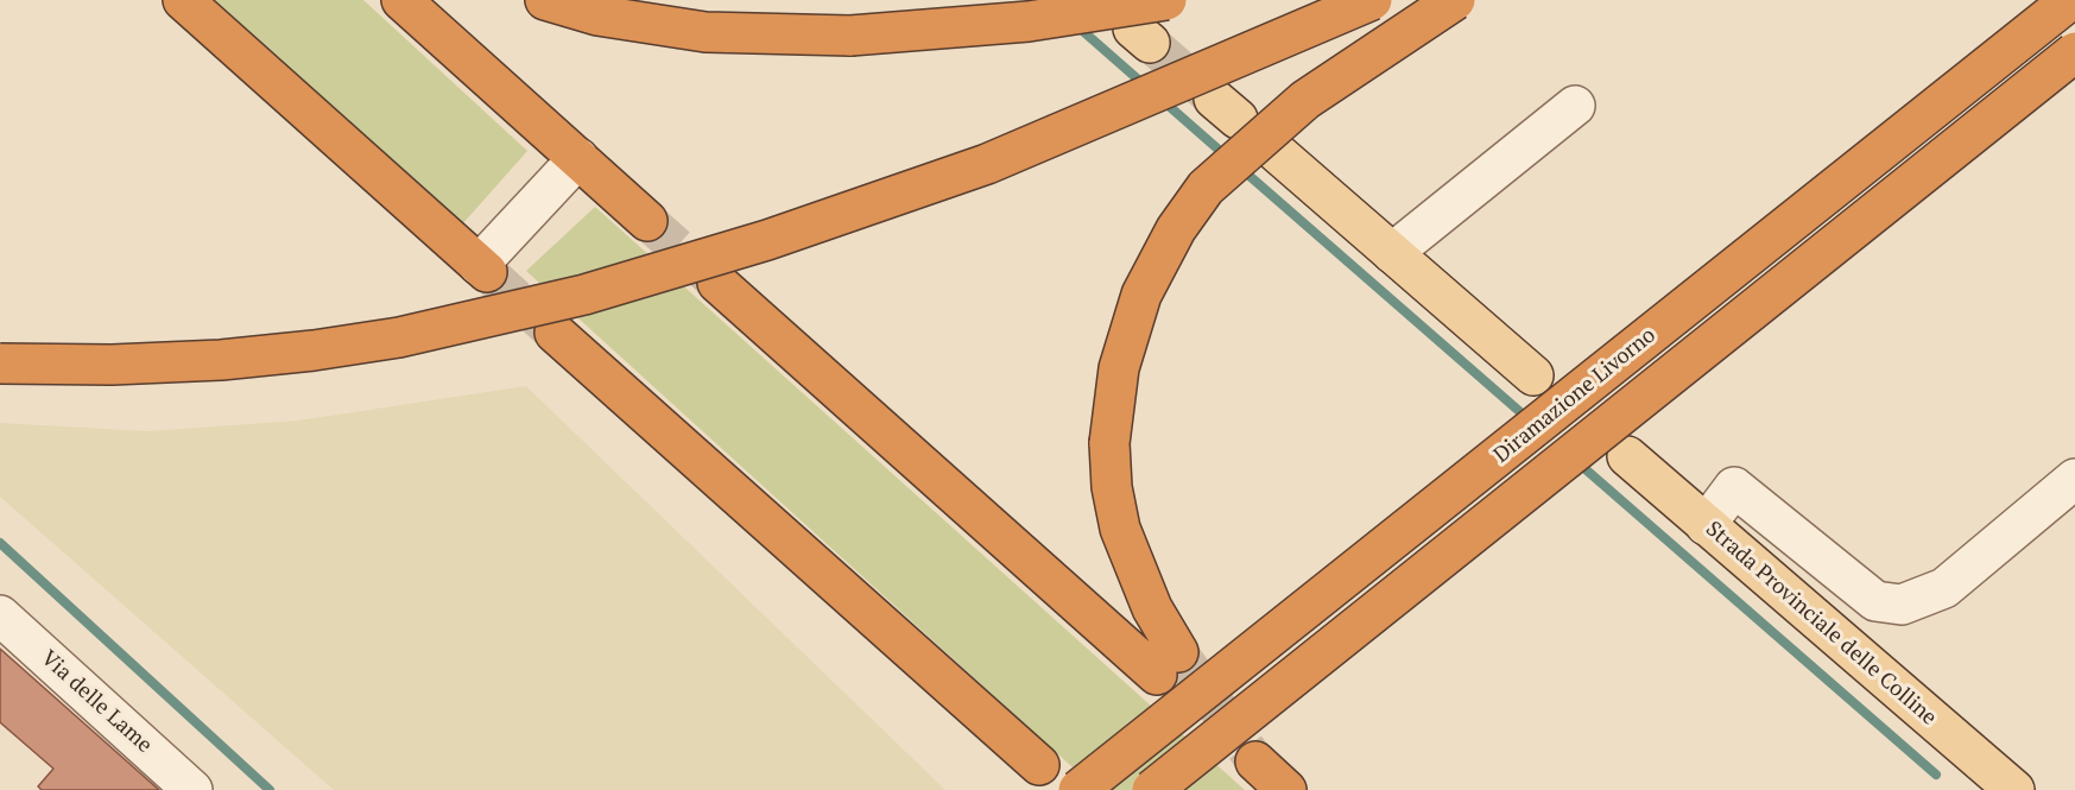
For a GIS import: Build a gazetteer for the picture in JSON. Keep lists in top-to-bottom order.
{
  "streets": {
    "highway": ["Diramazione Livorno"],
    "main road": ["Strada Provinciale delle Colline"],
    "street": ["Via delle Lame"]
  }
}
